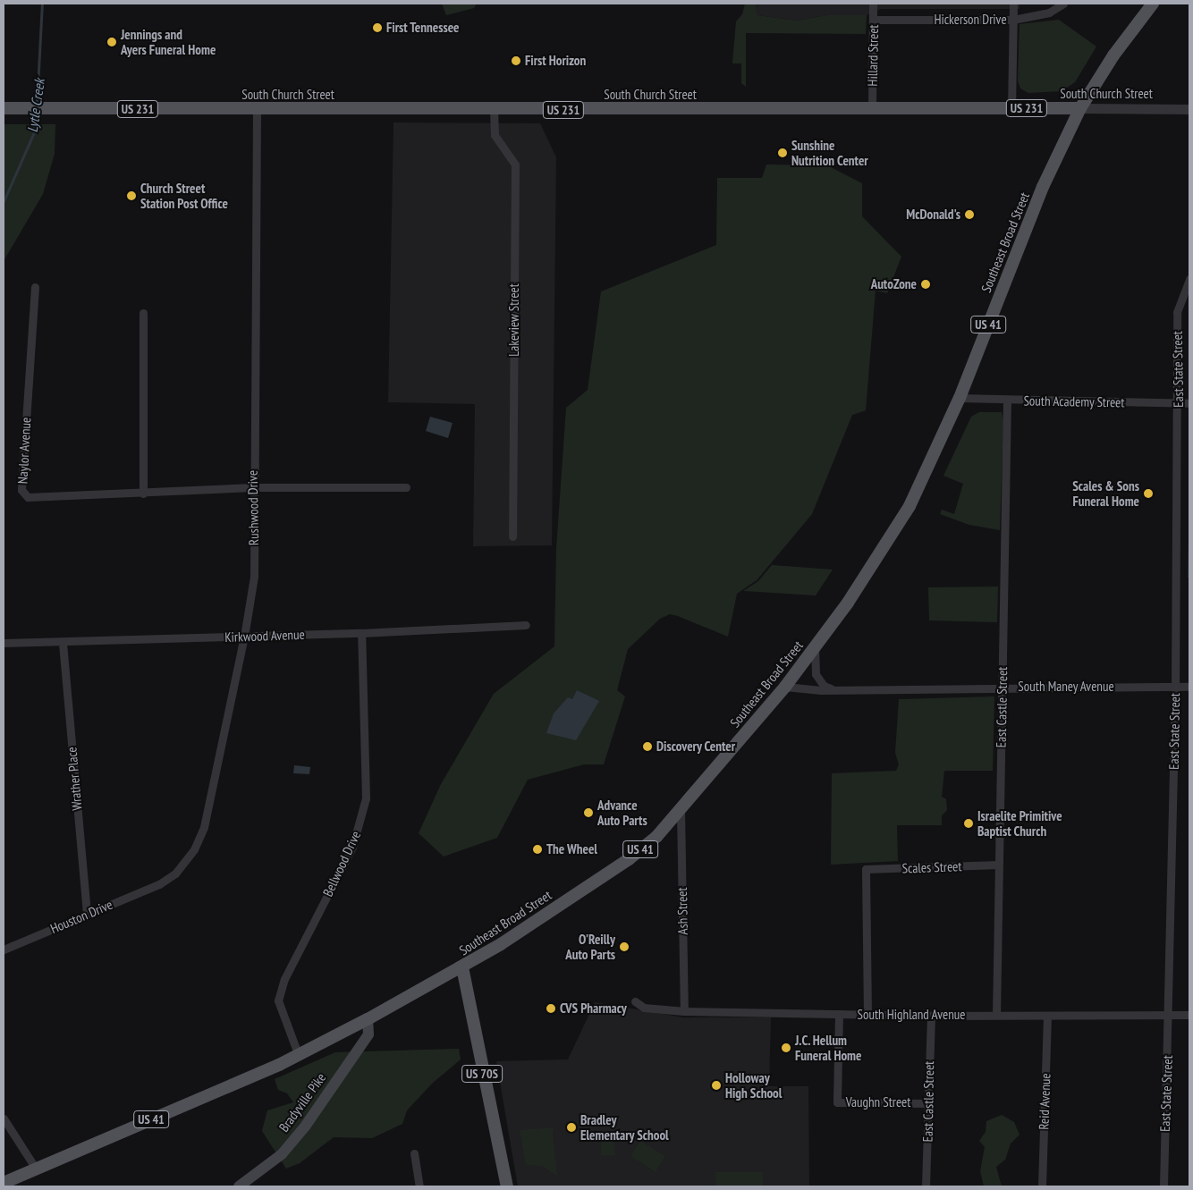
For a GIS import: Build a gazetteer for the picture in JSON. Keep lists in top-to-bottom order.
{
  "streets": {
    "main road": [
      "South Church Street",
      "US 231",
      "Southeast Broad Street",
      "US 41",
      "US 70S",
      "Bradyville Pike"
    ],
    "street": [
      "Hickerson Drive",
      "Hillard Street",
      "Lakeview Street",
      "East State Street",
      "South Academy Street",
      "Naylor Avenue",
      "Rushwood Drive",
      "Kirkwood Avenue",
      "South Maney Avenue",
      "East Castle Street",
      "Wrather Place",
      "Bellwood Drive",
      "Scales Street",
      "Ash Street",
      "Houston Drive",
      "South Highland Avenue",
      "Reid Avenue",
      "Vaughn Street"
    ]
  },
  "crossings": [
    ["Hickerson Drive", "Hillard Street"],
    ["Hillard Street", "South Church Street"],
    ["South Church Street", "Southeast Broad Street"],
    ["South Church Street", "Lakeview Street"],
    ["South Church Street", "US 41"],
    ["South Church Street", "Rushwood Drive"],
    ["Southeast Broad Street", "US 41"],
    ["Southeast Broad Street", "South Academy Street"],
    ["Southeast Broad Street", "South Maney Avenue"],
    ["Southeast Broad Street", "Bellwood Drive"],
    ["Southeast Broad Street", "Ash Street"],
    ["Southeast Broad Street", "US 70S"],
    ["Southeast Broad Street", "Bradyville Pike"],
    ["East State Street", "South Academy Street"],
    ["East State Street", "South Maney Avenue"],
    ["East State Street", "South Highland Avenue"],
    ["South Academy Street", "East Castle Street"],
    ["Naylor Avenue", "Rushwood Drive"],
    ["Rushwood Drive", "Kirkwood Avenue"],
    ["Rushwood Drive", "Houston Drive"],
    ["Kirkwood Avenue", "Wrather Place"],
    ["Kirkwood Avenue", "Bellwood Drive"],
    ["South Maney Avenue", "East Castle Street"],
    ["East Castle Street", "Scales Street"],
    ["East Castle Street", "South Highland Avenue"],
    ["East Castle Street", "Vaughn Street"],
    ["Wrather Place", "Houston Drive"],
    ["Scales Street", "South Highland Avenue"],
    ["Ash Street", "South Highland Avenue"],
    ["South Highland Avenue", "Reid Avenue"],
    ["South Highland Avenue", "Vaughn Street"]
  ],
  "water": ["Lytle Creek"],
  "places": [
    "First Tennessee",
    "Jennings and Ayers Funeral Home",
    "First Horizon",
    "Sunshine Nutrition Center",
    "Church Street Station Post Office",
    "McDonald's",
    "AutoZone",
    "Scales & Sons Funeral Home",
    "Discovery Center",
    "Advance Auto Parts",
    "Israelite Primitive Baptist Church",
    "The Wheel",
    "O'Reilly Auto Parts",
    "CVS Pharmacy",
    "J.C. Hellum Funeral Home",
    "Holloway High School",
    "Bradley Elementary School"
  ]
}
